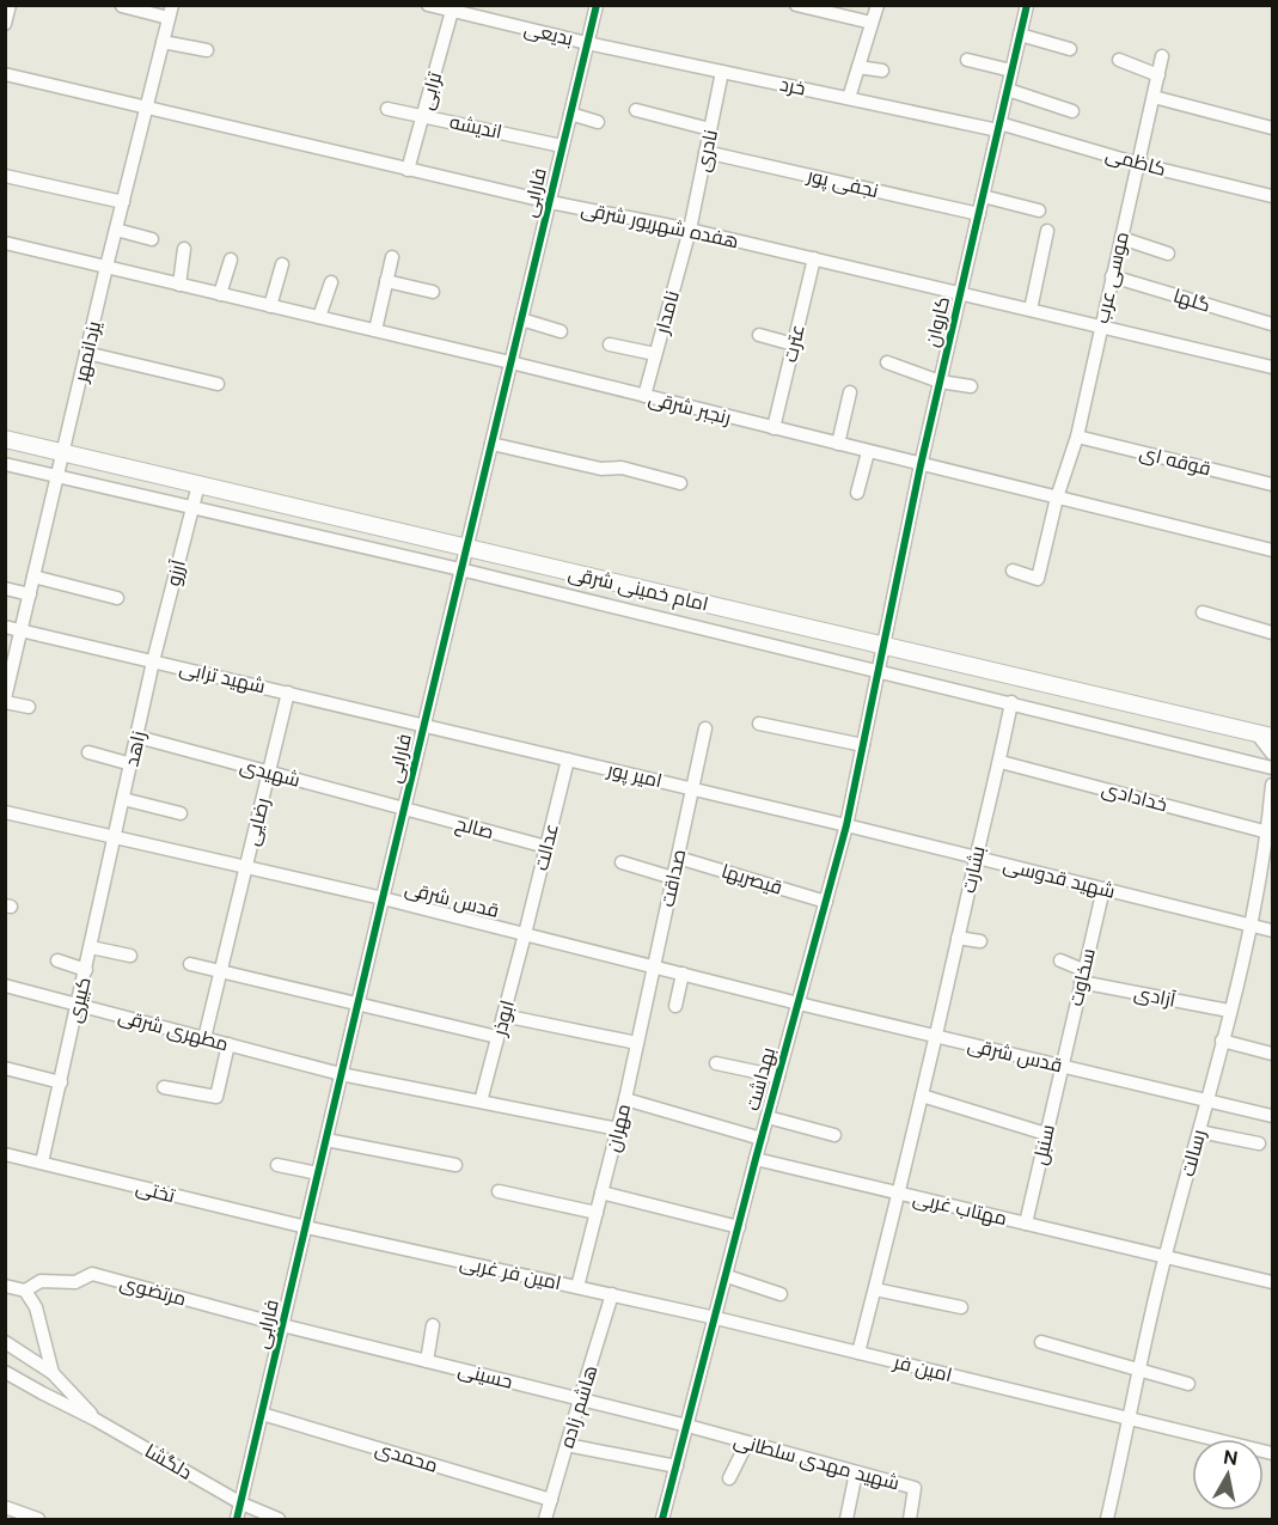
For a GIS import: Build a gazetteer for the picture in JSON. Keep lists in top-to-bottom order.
{
  "streets": {
    "main road": ["امام خمینی شرقی"],
    "street": [
      "بدیعی",
      "خرد",
      "ترابی",
      "اندیشه",
      "نادری",
      "کاظمی",
      "نجفی پور",
      "فارابی",
      "هفده شهریور شرقی",
      "موسی عرب",
      "گلها",
      "نامدار",
      "کاروان",
      "عترت",
      "یزدانمهر",
      "رنجبر شرقی",
      "قوقه ای",
      "آرزو",
      "شهید ترابی",
      "زاهد",
      "شهیدی",
      "امیر پور",
      "خدادادی",
      "رضایی",
      "صالح",
      "عدالت",
      "بشارت",
      "صداقت",
      "شهید قدوسی",
      "قیصریها",
      "قدس شرقی",
      "سخاوت",
      "آزادی",
      "کبیری",
      "ابوذر",
      "مطهری شرقی",
      "بهداشت",
      "مهران",
      "سنبل",
      "رسالت",
      "تختی",
      "مهتاب غربی",
      "امین فر غربی",
      "مرتضوی",
      "امین فر",
      "حسینی",
      "هاشم زاده",
      "محمدی",
      "دلگشا",
      "شهید مهدی سلطانی"
    ]
  },
  "crossings": [
    ["بدیعی", "خرد"],
    ["بدیعی", "ترابی"],
    ["بدیعی", "فارابی"],
    ["خرد", "نادری"],
    ["خرد", "کاظمی"],
    ["خرد", "فارابی"],
    ["خرد", "کاروان"],
    ["ترابی", "اندیشه"],
    ["ترابی", "هفده شهریور شرقی"],
    ["اندیشه", "فارابی"],
    ["نادری", "نجفی پور"],
    ["نادری", "هفده شهریور شرقی"],
    ["نادری", "نامدار"],
    ["کاظمی", "موسی عرب"],
    ["کاظمی", "کاروان"],
    ["نجفی پور", "کاروان"],
    ["فارابی", "هفده شهریور شرقی"],
    ["فارابی", "رنجبر شرقی"],
    ["فارابی", "امام خمینی شرقی"],
    ["فارابی", "شهید ترابی"],
    ["فارابی", "شهیدی"],
    ["فارابی", "امیر پور"],
    ["فارابی", "صالح"],
    ["فارابی", "قدس شرقی"],
    ["فارابی", "مطهری شرقی"],
    ["فارابی", "تختی"],
    ["فارابی", "امین فر غربی"],
    ["فارابی", "مرتضوی"],
    ["فارابی", "حسینی"],
    ["فارابی", "محمدی"],
    ["فارابی", "دلگشا"],
    ["هفده شهریور شرقی", "موسی عرب"],
    ["هفده شهریور شرقی", "نامدار"],
    ["هفده شهریور شرقی", "کاروان"],
    ["هفده شهریور شرقی", "عترت"],
    ["هفده شهریور شرقی", "یزدانمهر"],
    ["موسی عرب", "گلها"],
    ["موسی عرب", "رنجبر شرقی"],
    ["موسی عرب", "قوقه ای"],
    ["نامدار", "رنجبر شرقی"],
    ["کاروان", "رنجبر شرقی"],
    ["کاروان", "امام خمینی شرقی"],
    ["کاروان", "بهداشت"],
    ["عترت", "رنجبر شرقی"],
    ["یزدانمهر", "رنجبر شرقی"],
    ["یزدانمهر", "امام خمینی شرقی"],
    ["یزدانمهر", "شهید ترابی"],
    ["آرزو", "امام خمینی شرقی"],
    ["آرزو", "شهید ترابی"],
    ["آرزو", "زاهد"],
    ["امام خمینی شرقی", "بهداشت"],
    ["شهید ترابی", "زاهد"],
    ["شهید ترابی", "امیر پور"],
    ["شهید ترابی", "رضایی"],
    ["زاهد", "شهیدی"],
    ["زاهد", "قدس شرقی"],
    ["زاهد", "کبیری"],
    ["شهیدی", "رضایی"],
    ["شهیدی", "صالح"],
    ["امیر پور", "عدالت"],
    ["امیر پور", "صداقت"],
    ["امیر پور", "شهید قدوسی"],
    ["امیر پور", "بهداشت"],
    ["خدادادی", "بشارت"],
    ["خدادادی", "رسالت"],
    ["رضایی", "قدس شرقی"],
    ["رضایی", "مطهری شرقی"],
    ["صالح", "عدالت"],
    ["عدالت", "قدس شرقی"],
    ["عدالت", "ابوذر"],
    ["بشارت", "شهید قدوسی"],
    ["بشارت", "قدس شرقی"],
    ["بشارت", "مهتاب غربی"],
    ["بشارت", "امین فر"],
    ["صداقت", "قیصریها"],
    ["صداقت", "قدس شرقی"],
    ["صداقت", "مهران"],
    ["شهید قدوسی", "سخاوت"],
    ["شهید قدوسی", "بهداشت"],
    ["شهید قدوسی", "رسالت"],
    ["قیصریها", "بهداشت"],
    ["قدس شرقی", "سخاوت"],
    ["قدس شرقی", "کبیری"],
    ["قدس شرقی", "ابوذر"],
    ["قدس شرقی", "بهداشت"],
    ["قدس شرقی", "مهران"],
    ["قدس شرقی", "سنبل"],
    ["قدس شرقی", "رسالت"],
    ["سخاوت", "آزادی"],
    ["سخاوت", "سنبل"],
    ["آزادی", "رسالت"],
    ["کبیری", "مطهری شرقی"],
    ["کبیری", "تختی"],
    ["بهداشت", "مهتاب غربی"],
    ["بهداشت", "امین فر غربی"],
    ["بهداشت", "امین فر"],
    ["بهداشت", "حسینی"],
    ["بهداشت", "شهید مهدی سلطانی"],
    ["مهران", "امین فر غربی"],
    ["سنبل", "مهتاب غربی"],
    ["رسالت", "مهتاب غربی"],
    ["رسالت", "امین فر"],
    ["تختی", "امین فر غربی"],
    ["امین فر غربی", "امین فر"],
    ["امین فر غربی", "هاشم زاده"],
    ["مرتضوی", "حسینی"],
    ["حسینی", "هاشم زاده"],
    ["حسینی", "شهید مهدی سلطانی"],
    ["هاشم زاده", "محمدی"]
  ],
  "north": "top"
}
